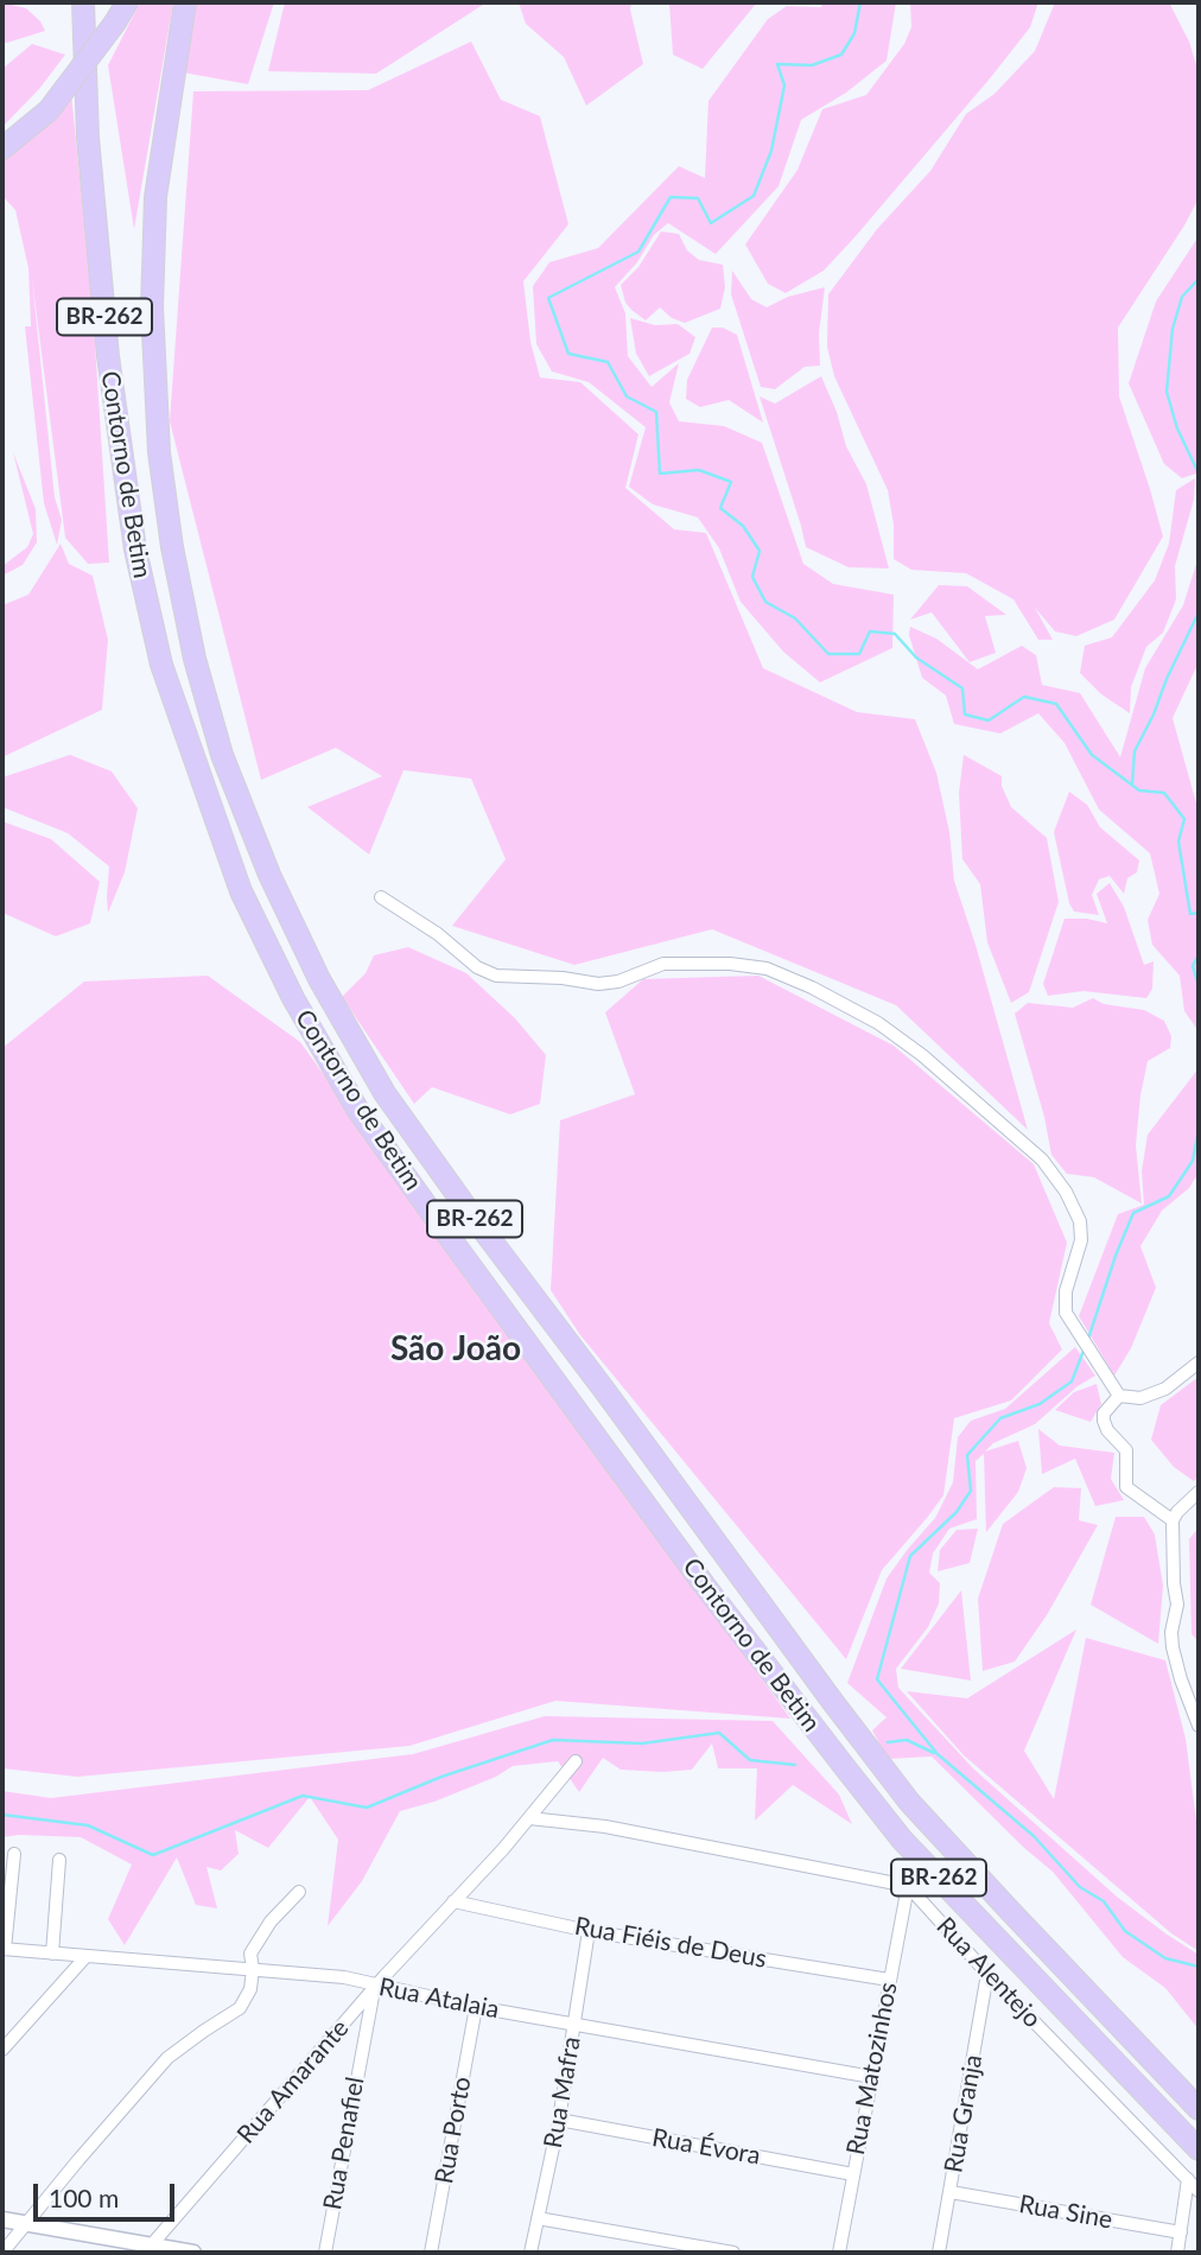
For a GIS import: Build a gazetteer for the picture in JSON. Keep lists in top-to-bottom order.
{
  "streets": {
    "highway": ["BR-262", "Contorno de Betim"],
    "street": [
      "Rua Fiéis de Deus",
      "Rua Alentejo",
      "Rua Atalaia",
      "Rua Matozinhos",
      "Rua Amarante",
      "Rua Mafra",
      "Rua Granja",
      "Rua Porto",
      "Rua Penafiel",
      "Rua Évora",
      "Rua Sine"
    ]
  },
  "crossings": [
    ["BR-262", "Contorno de Betim"],
    ["Rua Fiéis de Deus", "Rua Matozinhos"],
    ["Rua Fiéis de Deus", "Rua Amarante"],
    ["Rua Fiéis de Deus", "Rua Mafra"],
    ["Rua Alentejo", "Rua Matozinhos"],
    ["Rua Alentejo", "Rua Granja"],
    ["Rua Atalaia", "Rua Matozinhos"],
    ["Rua Atalaia", "Rua Amarante"],
    ["Rua Atalaia", "Rua Mafra"],
    ["Rua Atalaia", "Rua Porto"],
    ["Rua Atalaia", "Rua Penafiel"],
    ["Rua Matozinhos", "Rua Évora"],
    ["Rua Amarante", "Rua Penafiel"],
    ["Rua Mafra", "Rua Évora"],
    ["Rua Granja", "Rua Sine"]
  ],
  "districts": ["São João"],
  "scale_bar": "100 m"
}
